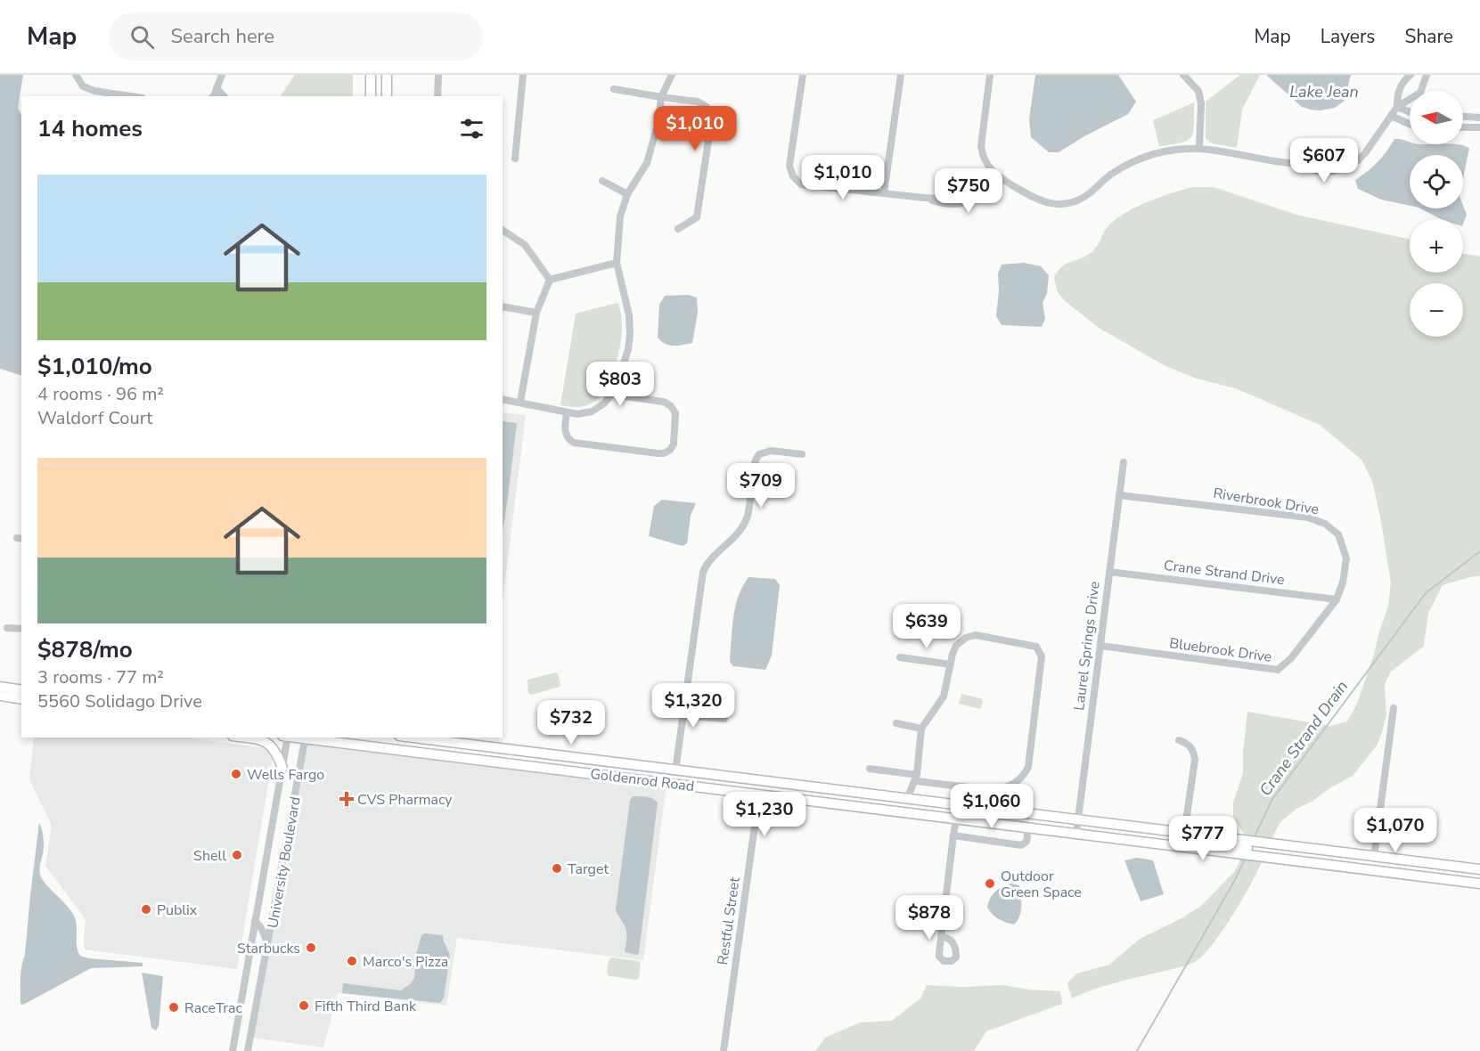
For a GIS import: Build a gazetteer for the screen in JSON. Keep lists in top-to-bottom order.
{
  "streets": {
    "main road": ["Goldenrod Road"],
    "street": [
      "Riverbrook Drive",
      "Crane Strand Drive",
      "Laurel Springs Drive",
      "Bluebrook Drive",
      "University Boulevard",
      "Restful Street"
    ]
  },
  "crossings": [
    ["Riverbrook Drive", "Crane Strand Drive"],
    ["Riverbrook Drive", "Laurel Springs Drive"],
    ["Riverbrook Drive", "Bluebrook Drive"],
    ["Crane Strand Drive", "Laurel Springs Drive"],
    ["Crane Strand Drive", "Bluebrook Drive"],
    ["Laurel Springs Drive", "Bluebrook Drive"],
    ["Laurel Springs Drive", "Goldenrod Road"],
    ["Goldenrod Road", "University Boulevard"],
    ["Goldenrod Road", "Restful Street"]
  ],
  "water": ["Lake Jean", "Crane Strand Drain"],
  "places": {
    "other": [
      "Wells Fargo",
      "Shell",
      "Target",
      "Outdoor Green Space",
      "Publix",
      "Starbucks",
      "Marco's Pizza",
      "Fifth Third Bank",
      "RaceTrac"
    ],
    "health": ["CVS Pharmacy"]
  },
  "north": "left",
  "page": {
    "header": "Map",
    "search": "Search here",
    "nav": ["Map", "Layers", "Share"],
    "map_buttons": ["+", "−"],
    "heading": "14 homes",
    "price": [
      "$1,010",
      "$607",
      "$1,010",
      "$750",
      "$803",
      "$709",
      "$639",
      "$1,320",
      "$732",
      "$1,060",
      "$1,230",
      "$1,070",
      "$777",
      "$878"
    ],
    "list": [
      {
        "name": "$1,010/mo",
        "note": "4 rooms · 96 m² · Waldorf Court"
      },
      {
        "name": "$878/mo",
        "note": "3 rooms · 77 m² · 5560 Solidago Drive"
      }
    ]
  }
}
